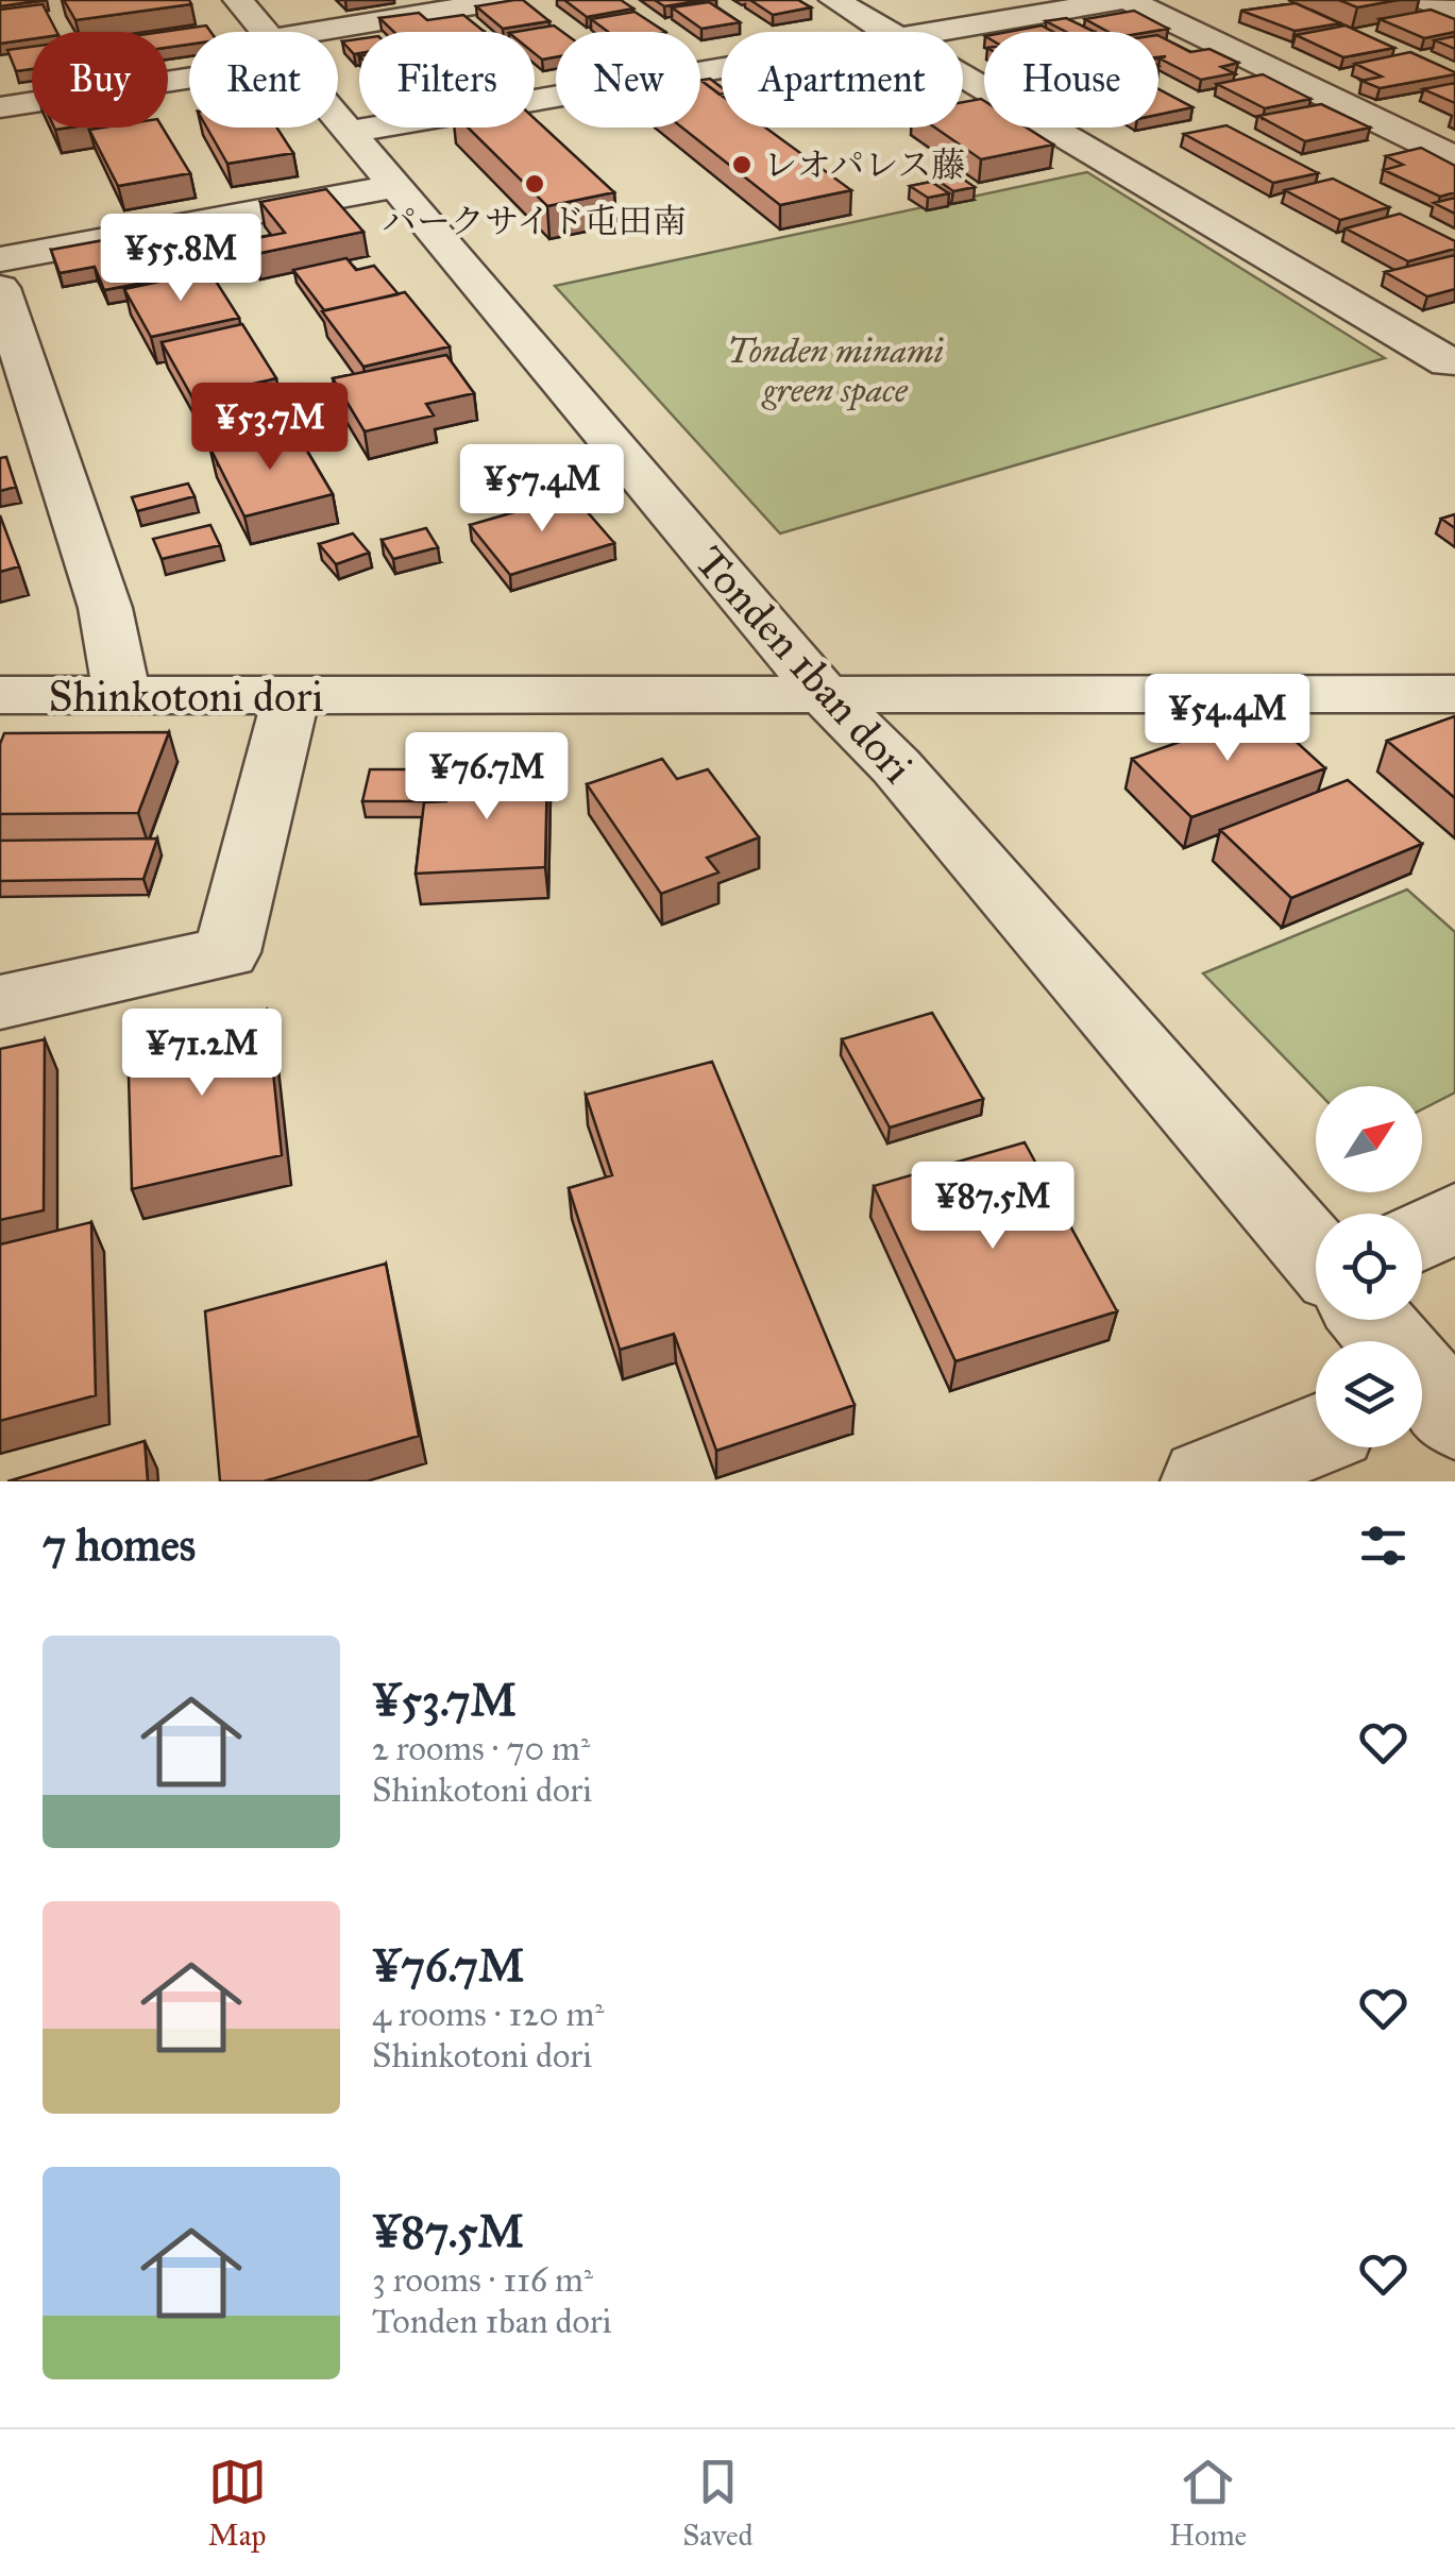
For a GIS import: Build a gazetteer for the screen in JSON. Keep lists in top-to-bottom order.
{
  "streets": {
    "street": ["Tonden 1ban dori", "Shinkotoni dori"]
  },
  "crossings": [
    ["Tonden 1ban dori", "Shinkotoni dori"]
  ],
  "parks": ["Tonden minami green space"],
  "places": ["レオパレス藤", "パークサイド屯田南"],
  "north": "top right",
  "page": {
    "chip": [
      "Buy",
      "Rent",
      "Filters",
      "New",
      "Apartment",
      "House"
    ],
    "price": [
      "¥55.8M",
      "¥53.7M",
      "¥57.4M",
      "¥54.4M",
      "¥76.7M",
      "¥71.2M",
      "¥87.5M"
    ],
    "heading": "7 homes",
    "list": [
      {
        "name": "¥53.7M",
        "note": "2 rooms · 70 m² · Shinkotoni dori"
      },
      {
        "name": "¥76.7M",
        "note": "4 rooms · 120 m² · Shinkotoni dori"
      },
      {
        "name": "¥87.5M",
        "note": "3 rooms · 116 m² · Tonden 1ban dori"
      }
    ],
    "tabs": ["Map", "Saved", "Home"]
  }
}
